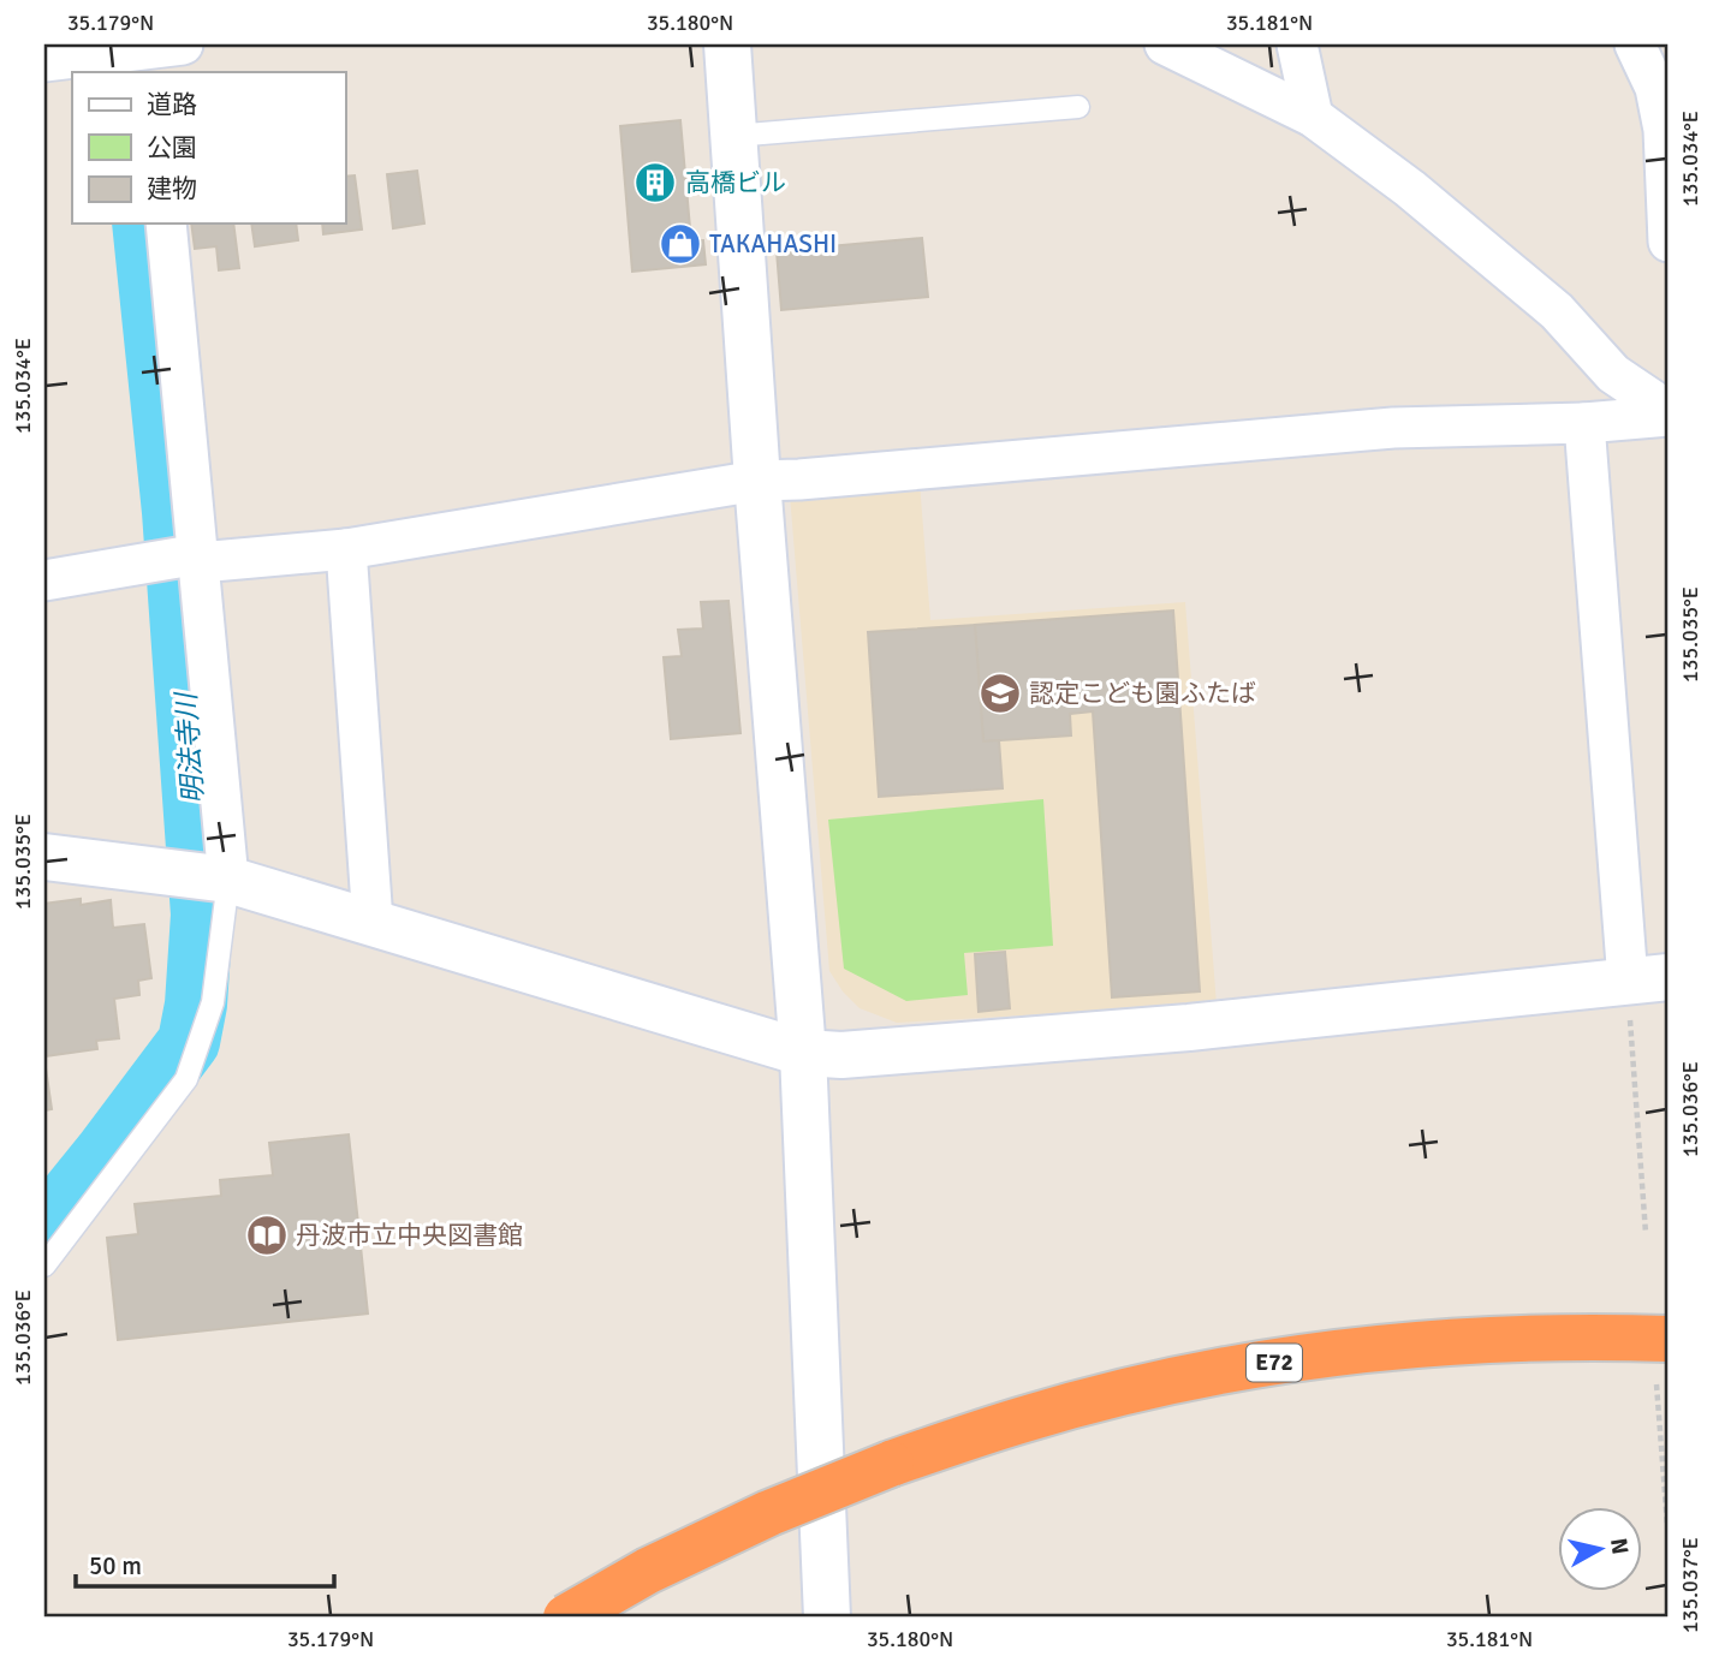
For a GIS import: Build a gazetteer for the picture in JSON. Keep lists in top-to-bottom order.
{
  "streets": {
    "highway": ["E72"]
  },
  "water": ["明法寺川"],
  "places": {
    "building": ["高橋ビル"],
    "shop": ["TAKAHASHI"],
    "school or university": ["認定こども園ふたば"],
    "library": ["丹波市立中央図書館"]
  },
  "legend": ["道路", "公園", "建物"],
  "scale_bar": "50 m",
  "north": "right",
  "coordinates": [
    "35.179°N",
    "35.180°N",
    "35.181°N",
    "135.034°E",
    "135.035°E",
    "135.036°E",
    "135.037°E"
  ]
}
